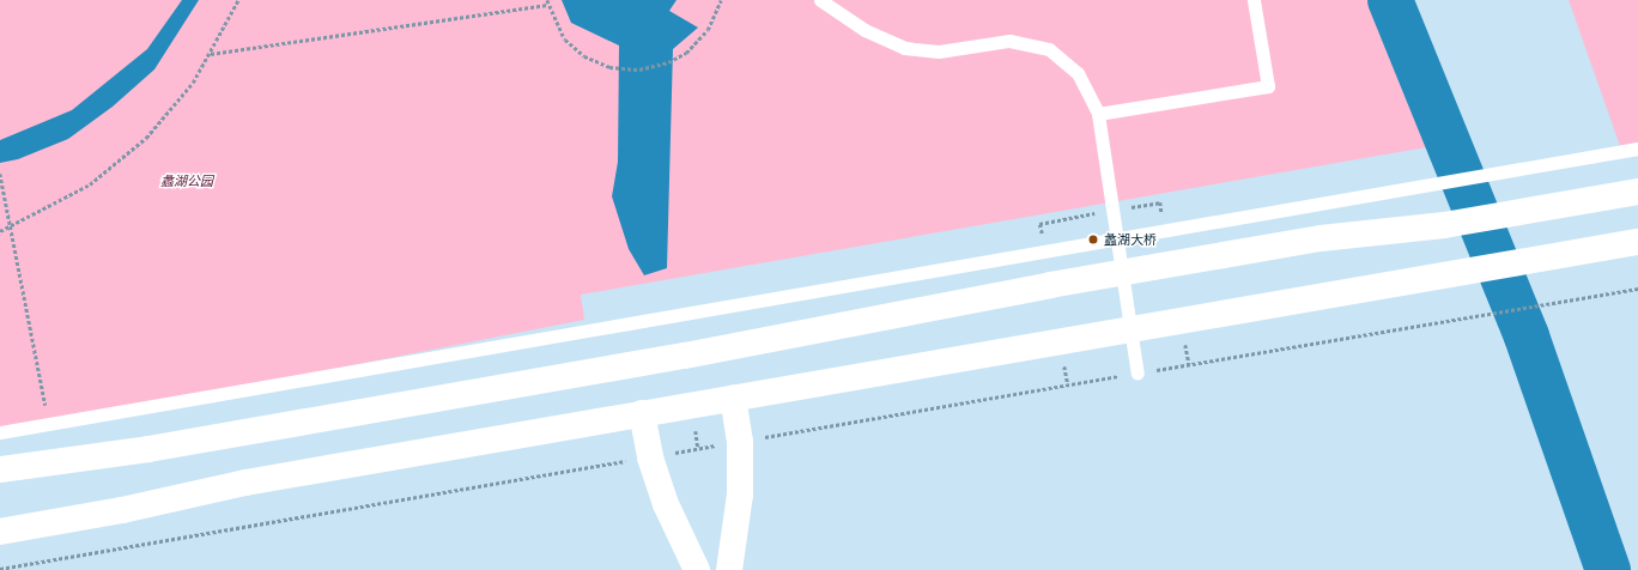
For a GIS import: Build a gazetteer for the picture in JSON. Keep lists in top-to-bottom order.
{
  "parks": ["蠡湖公园"],
  "places": ["蠡湖大桥"]
}
